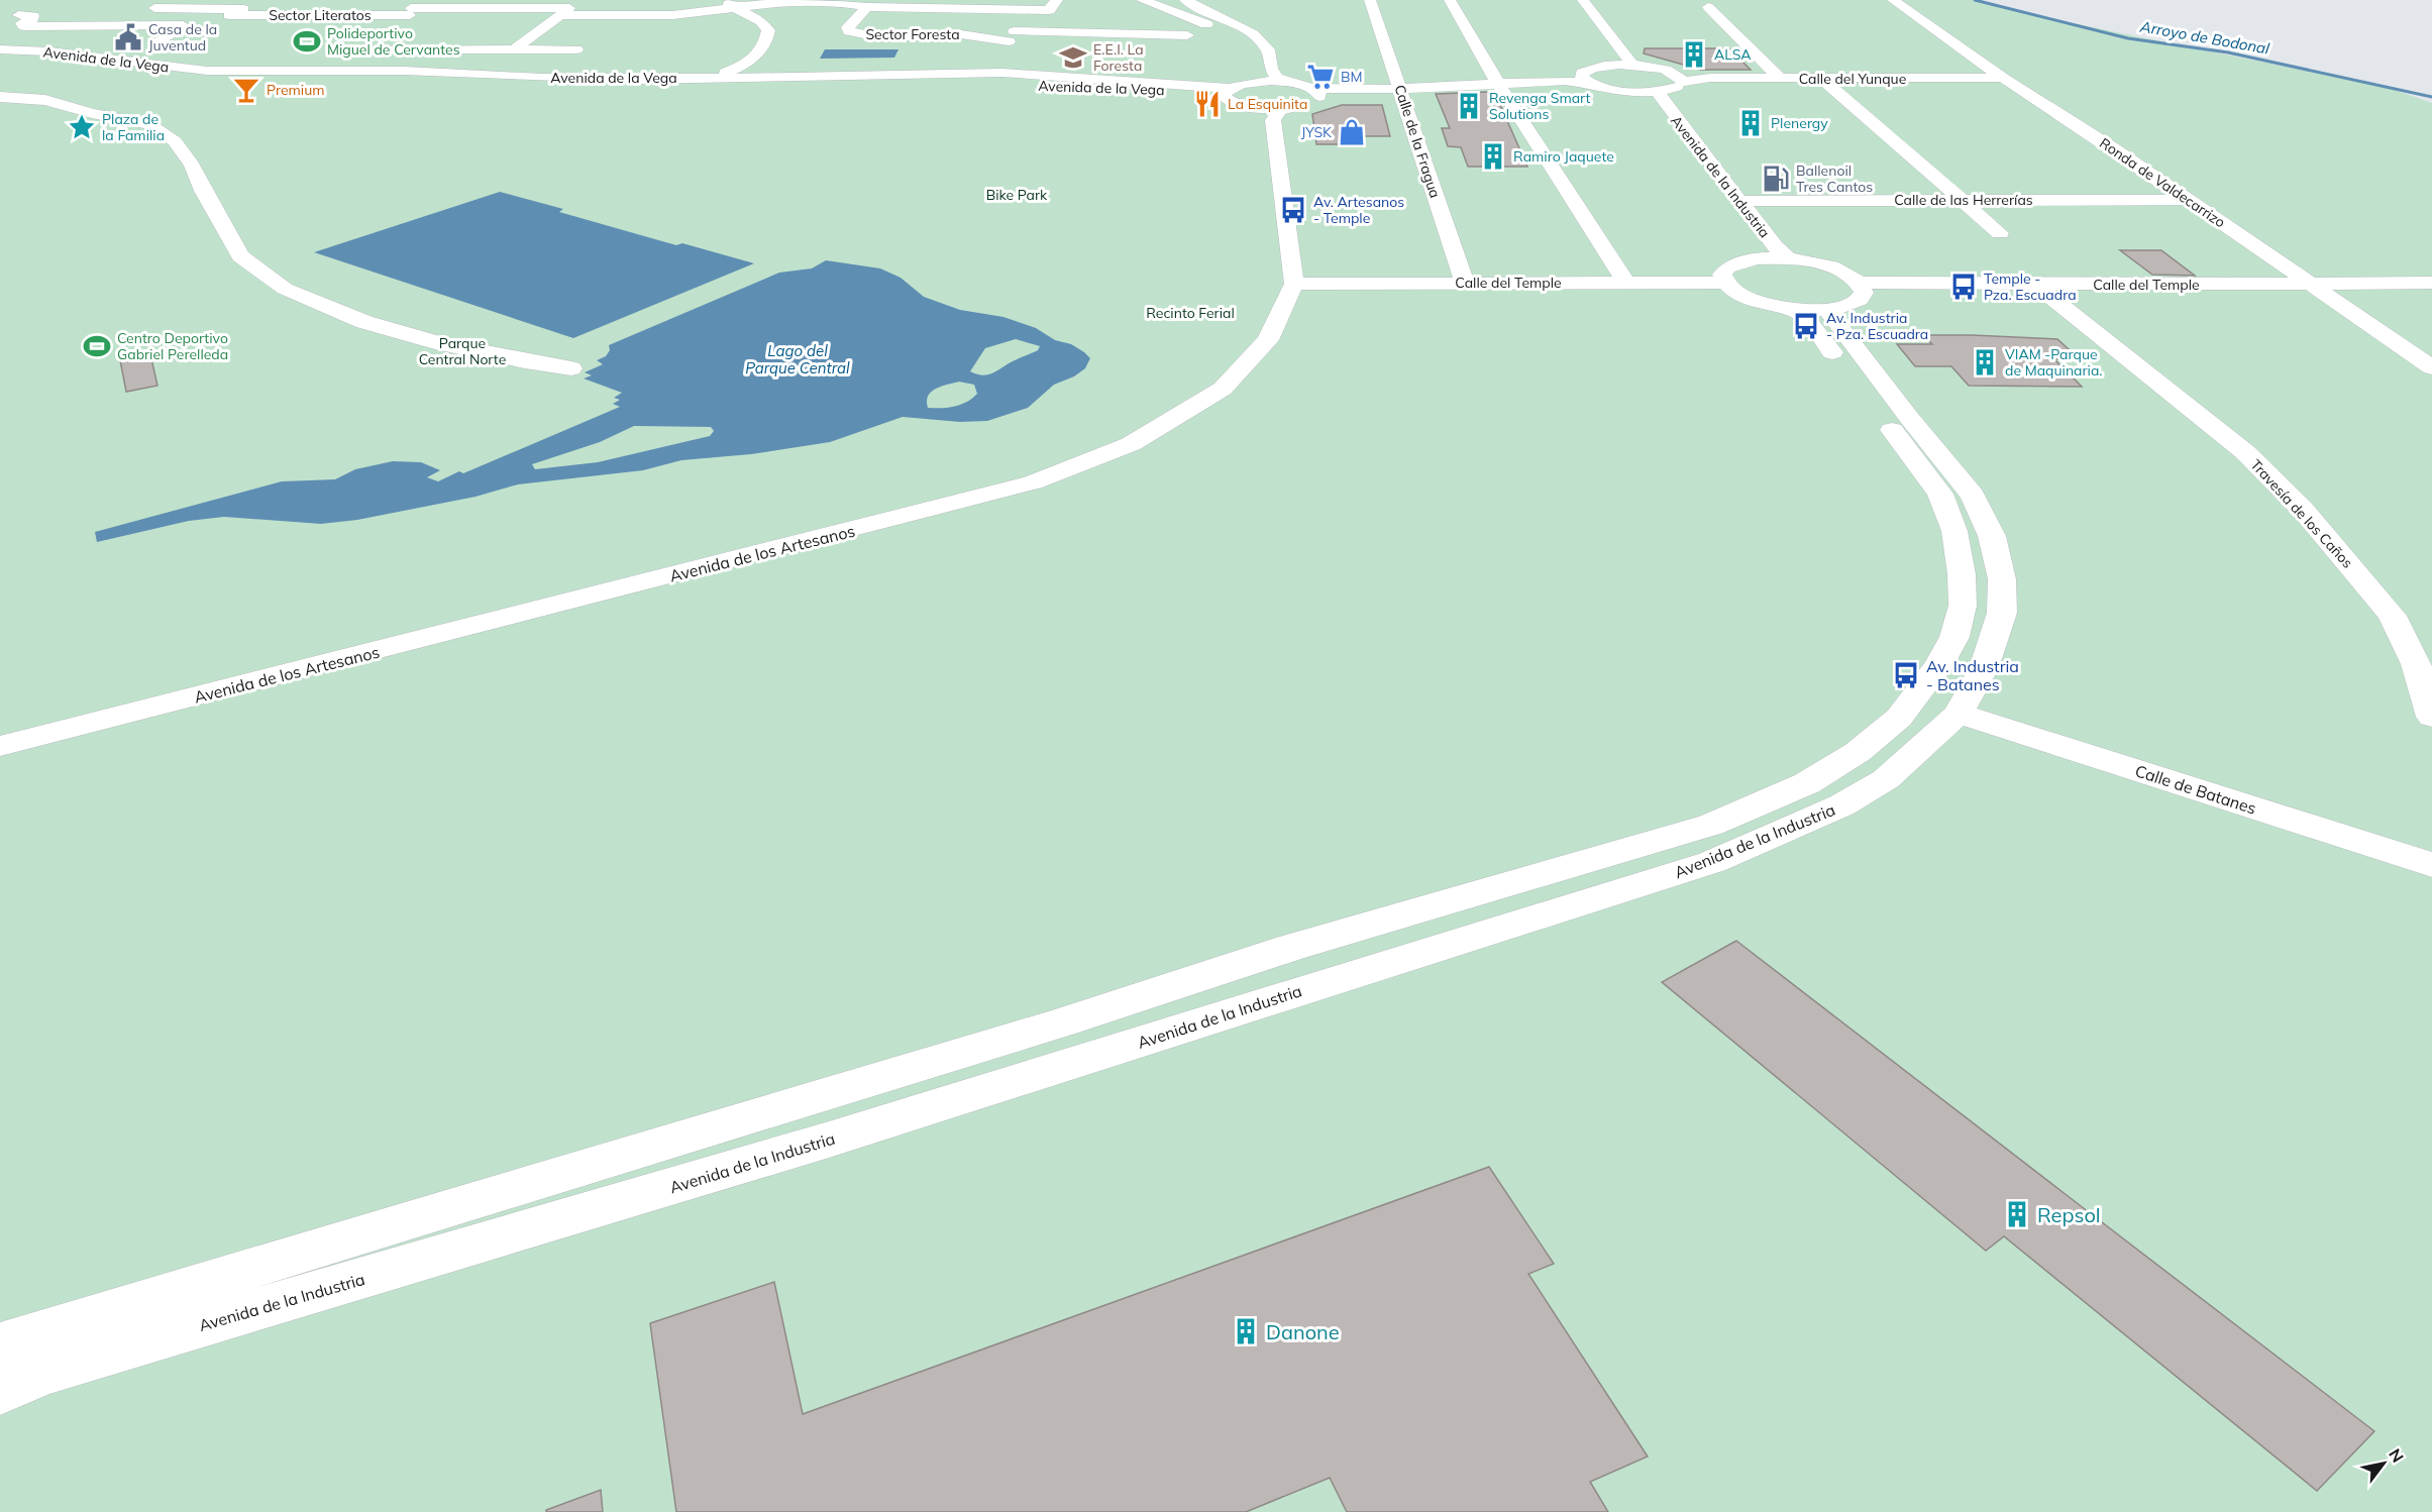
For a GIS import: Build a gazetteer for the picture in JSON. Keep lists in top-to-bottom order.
{
  "streets": {
    "street": [
      "Sector Literatos",
      "Sector Foresta",
      "Avenida de la Vega",
      "Calle del Yunque",
      "Calle de la Fragua",
      "Avenida de la Industria",
      "Ronda de Valdecarrizo",
      "Calle de las Herrerías",
      "Calle del Temple",
      "Travesía de los Caños",
      "Avenida de los Artesanos",
      "Calle de Batanes"
    ]
  },
  "crossings": [
    ["Sector Literatos", "Sector Foresta"],
    ["Calle del Yunque", "Ronda de Valdecarrizo"],
    ["Calle de la Fragua", "Calle del Temple"],
    ["Avenida de la Industria", "Calle de las Herrerías"],
    ["Avenida de la Industria", "Calle de Batanes"],
    ["Ronda de Valdecarrizo", "Calle de las Herrerías"],
    ["Ronda de Valdecarrizo", "Calle del Temple"],
    ["Calle del Temple", "Travesía de los Caños"],
    ["Calle del Temple", "Avenida de los Artesanos"]
  ],
  "water": ["Arroyo de Bodonal", "Lago del Parque Central"],
  "parks": ["Bike Park", "Recinto Ferial", "Parque Central Norte"],
  "places": {
    "public building": ["Casa de la Juventud"],
    "sports": ["Polideportivo Miguel de Cervantes", "Centro Deportivo Gabriel Perelleda"],
    "building": [
      "ALSA",
      "Revenga Smart Solutions",
      "Plenergy",
      "Ramiro Jaquete",
      "VIAM -Parque de Maquinaria.",
      "Repsol",
      "Danone"
    ],
    "school or university": ["E.E.I. La Foresta"],
    "supermarket": ["BM"],
    "bar": ["Premium"],
    "restaurant": ["La Esquinita"],
    "place": ["Plaza de la Familia"],
    "shop": ["JYSK"],
    "fuel station": ["Ballenoil Tres Cantos"],
    "bus stop": [
      "Av. Artesanos - Temple",
      "Temple - Pza. Escuadra",
      "Av. Industria - Pza. Escuadra",
      "Av. Industria - Batanes"
    ]
  },
  "north": "top right"
}
